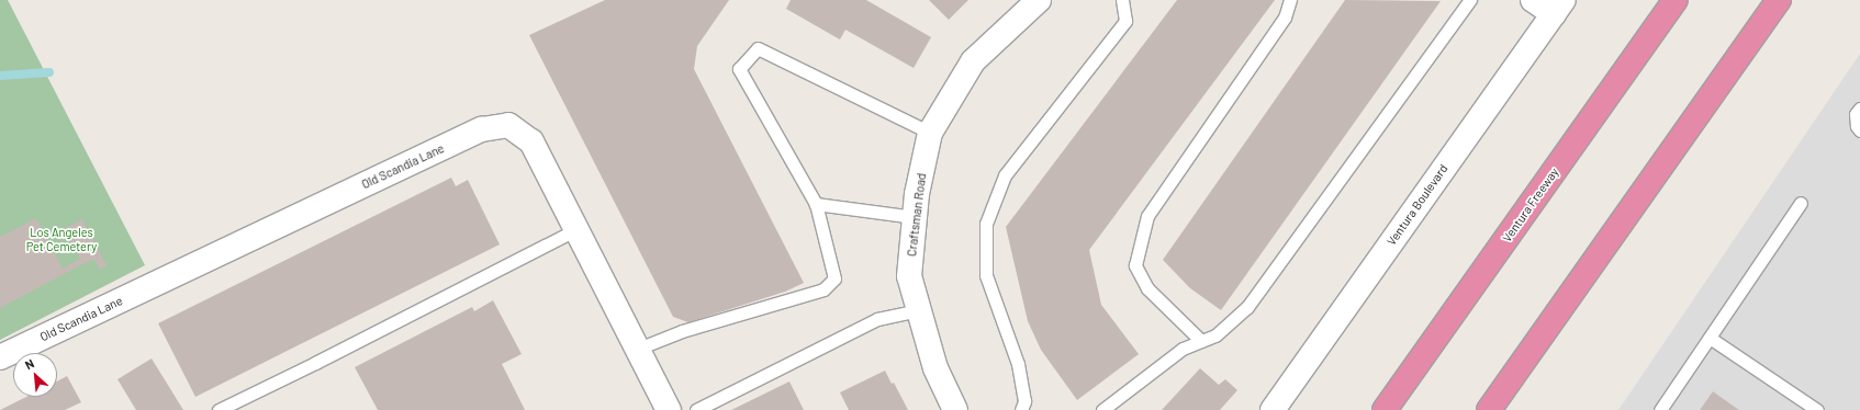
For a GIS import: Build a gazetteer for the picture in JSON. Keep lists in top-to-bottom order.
{
  "streets": {
    "highway": ["Ventura Freeway"],
    "street": ["Old Scandia Lane", "Ventura Boulevard", "Craftsman Road"]
  },
  "parks": ["Los Angeles Pet Cemetery"],
  "north": "top left"
}
